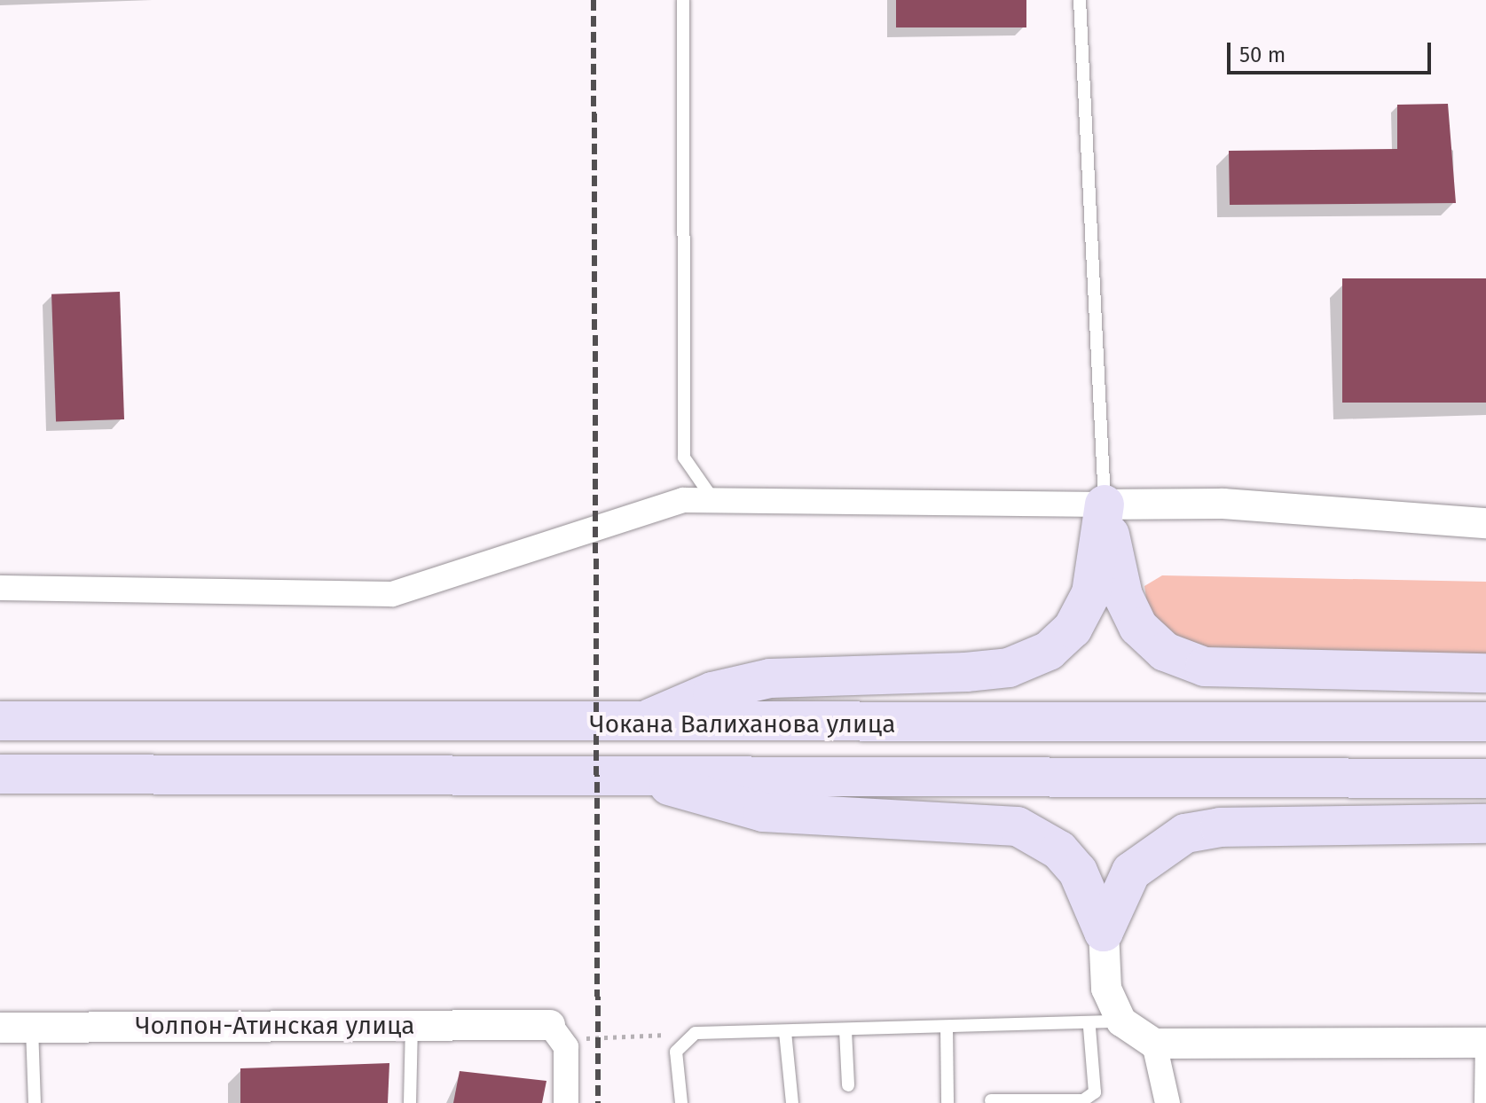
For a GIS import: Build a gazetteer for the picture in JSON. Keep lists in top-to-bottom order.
{
  "streets": {
    "main road": ["Чокана Валиханова улица"],
    "street": ["Чолпон-Атинская улица"]
  },
  "scale_bar": "50 m"
}
